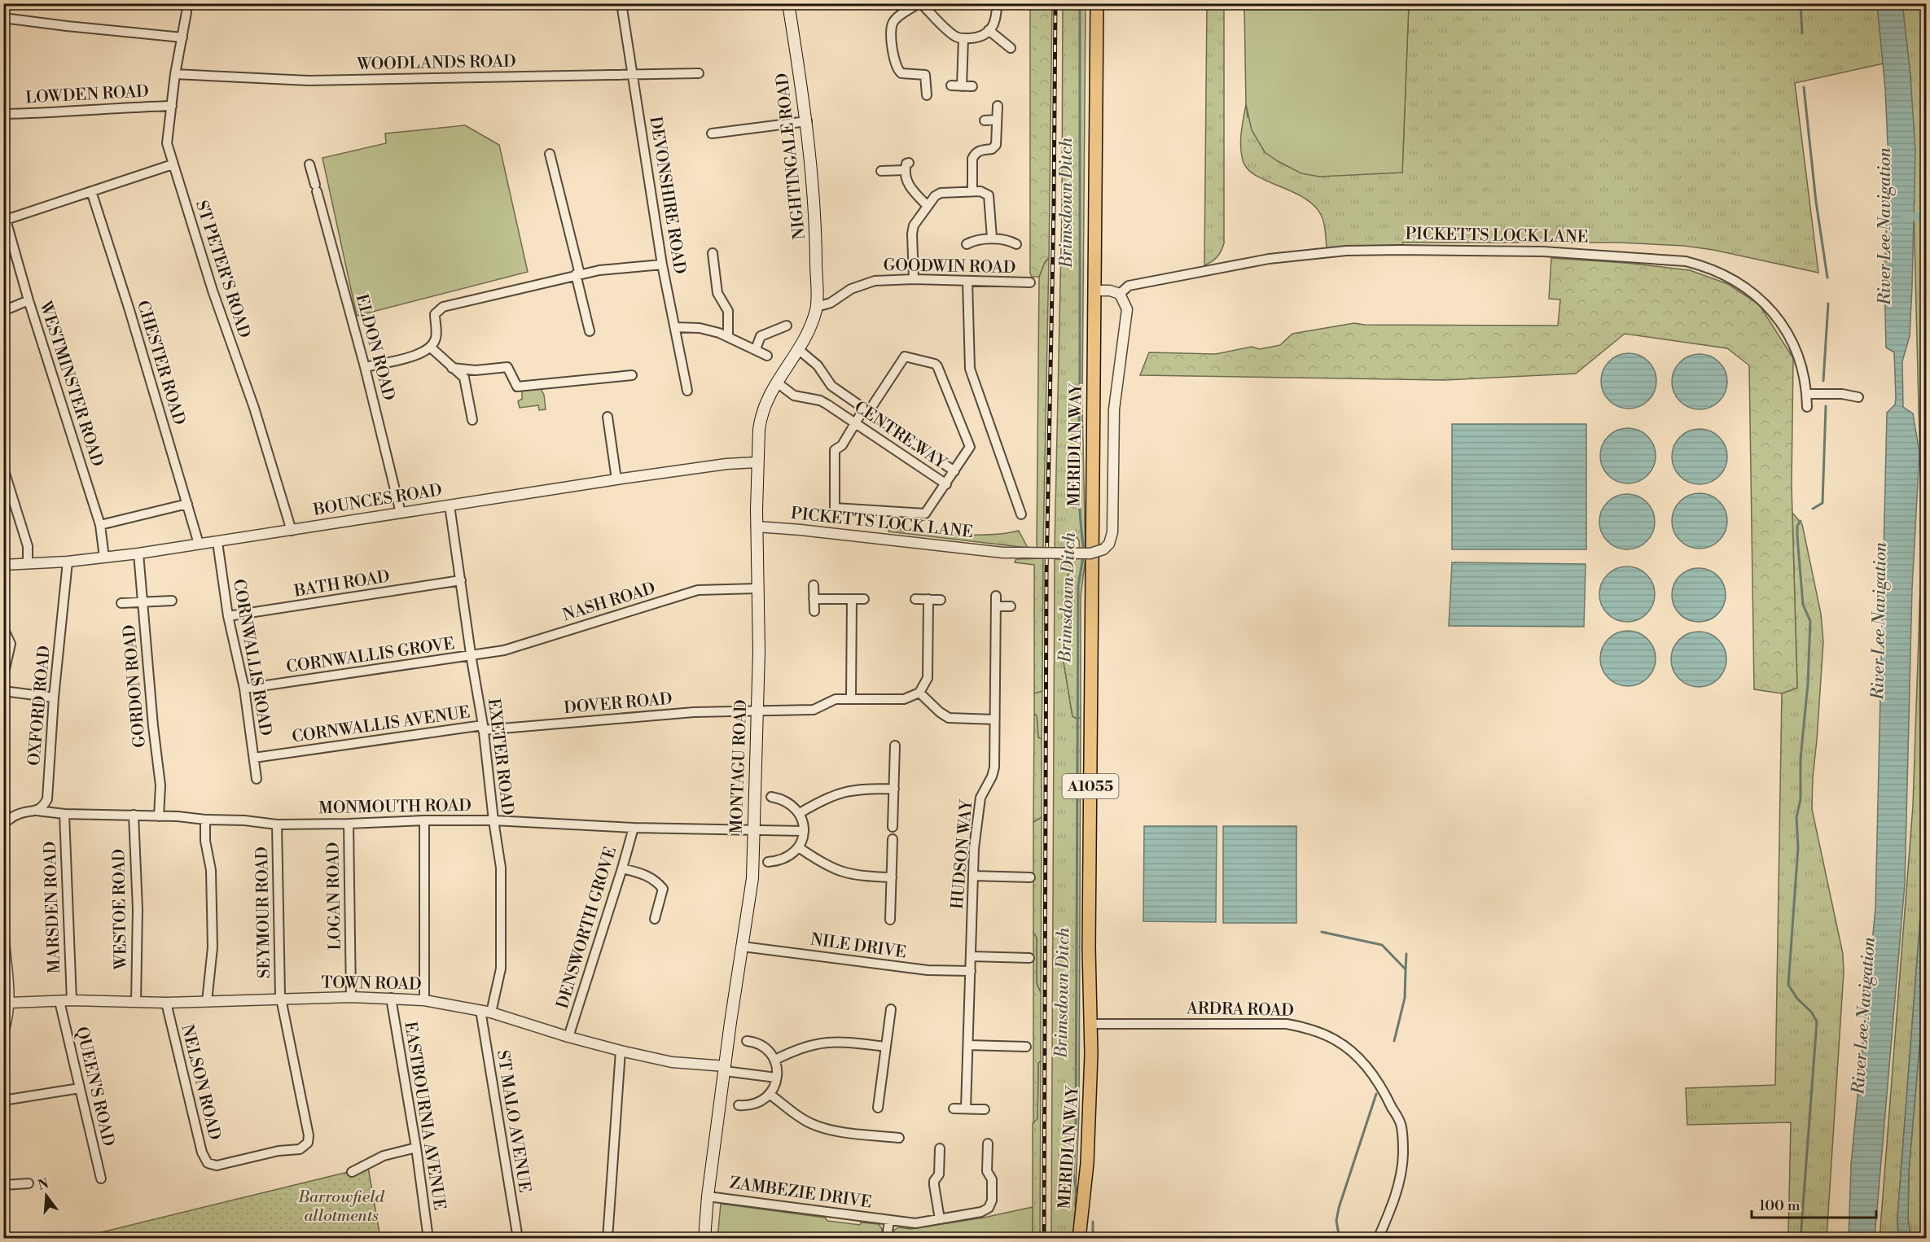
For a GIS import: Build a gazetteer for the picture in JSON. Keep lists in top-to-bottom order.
{
  "streets": {
    "main road": [
      "NIGHTINGALE ROAD",
      "MERIDIAN WAY",
      "MONTAGU ROAD",
      "A1055"
    ],
    "street": [
      "WOODLANDS ROAD",
      "LOWDEN ROAD",
      "DEVONSHIRE ROAD",
      "PICKETTS LOCK LANE",
      "GOODWIN ROAD",
      "ST PETER'S ROAD",
      "ELDON ROAD",
      "CHESTER ROAD",
      "WESTMINSTER ROAD",
      "CENTRE WAY",
      "BOUNCES ROAD",
      "BATH ROAD",
      "NASH ROAD",
      "CORNWALLIS GROVE",
      "CORNWALLIS ROAD",
      "GORDON ROAD",
      "DOVER ROAD",
      "OXFORD ROAD",
      "CORNWALLIS AVENUE",
      "EXETER ROAD",
      "MONMOUTH ROAD",
      "HUDSON WAY",
      "LOGAN ROAD",
      "MARSDEN ROAD",
      "WESTOE ROAD",
      "SEYMOUR ROAD",
      "DENSWORTH GROVE",
      "NILE DRIVE",
      "TOWN ROAD",
      "ARDRA ROAD",
      "NELSON ROAD",
      "QUEEN'S ROAD",
      "EASTBOURNIA AVENUE",
      "ST MALO AVENUE",
      "ZAMBEZIE DRIVE"
    ]
  },
  "crossings": [
    ["WOODLANDS ROAD", "DEVONSHIRE ROAD"],
    ["WOODLANDS ROAD", "ST PETER'S ROAD"],
    ["LOWDEN ROAD", "ST PETER'S ROAD"],
    ["NIGHTINGALE ROAD", "GOODWIN ROAD"],
    ["NIGHTINGALE ROAD", "MONTAGU ROAD"],
    ["PICKETTS LOCK LANE", "MONTAGU ROAD"],
    ["GOODWIN ROAD", "MONTAGU ROAD"],
    ["ST PETER'S ROAD", "BOUNCES ROAD"],
    ["ELDON ROAD", "BOUNCES ROAD"],
    ["CHESTER ROAD", "BOUNCES ROAD"],
    ["WESTMINSTER ROAD", "BOUNCES ROAD"],
    ["CENTRE WAY", "MONTAGU ROAD"],
    ["MERIDIAN WAY", "ARDRA ROAD"],
    ["BOUNCES ROAD", "CORNWALLIS ROAD"],
    ["BOUNCES ROAD", "GORDON ROAD"],
    ["BOUNCES ROAD", "OXFORD ROAD"],
    ["BOUNCES ROAD", "EXETER ROAD"],
    ["BOUNCES ROAD", "MONTAGU ROAD"],
    ["BATH ROAD", "CORNWALLIS ROAD"],
    ["BATH ROAD", "EXETER ROAD"],
    ["NASH ROAD", "CORNWALLIS GROVE"],
    ["NASH ROAD", "EXETER ROAD"],
    ["NASH ROAD", "MONTAGU ROAD"],
    ["CORNWALLIS GROVE", "CORNWALLIS ROAD"],
    ["CORNWALLIS GROVE", "EXETER ROAD"],
    ["CORNWALLIS ROAD", "CORNWALLIS AVENUE"],
    ["GORDON ROAD", "MONMOUTH ROAD"],
    ["DOVER ROAD", "CORNWALLIS AVENUE"],
    ["DOVER ROAD", "EXETER ROAD"],
    ["DOVER ROAD", "MONTAGU ROAD"],
    ["OXFORD ROAD", "MONMOUTH ROAD"],
    ["CORNWALLIS AVENUE", "EXETER ROAD"],
    ["EXETER ROAD", "MONMOUTH ROAD"],
    ["EXETER ROAD", "TOWN ROAD"],
    ["MONTAGU ROAD", "MONMOUTH ROAD"],
    ["MONTAGU ROAD", "NILE DRIVE"],
    ["MONTAGU ROAD", "TOWN ROAD"],
    ["MONTAGU ROAD", "ZAMBEZIE DRIVE"],
    ["MONMOUTH ROAD", "LOGAN ROAD"],
    ["MONMOUTH ROAD", "MARSDEN ROAD"],
    ["MONMOUTH ROAD", "WESTOE ROAD"],
    ["MONMOUTH ROAD", "SEYMOUR ROAD"],
    ["MONMOUTH ROAD", "DENSWORTH GROVE"],
    ["HUDSON WAY", "NILE DRIVE"],
    ["LOGAN ROAD", "TOWN ROAD"],
    ["MARSDEN ROAD", "TOWN ROAD"],
    ["WESTOE ROAD", "TOWN ROAD"],
    ["SEYMOUR ROAD", "TOWN ROAD"],
    ["SEYMOUR ROAD", "NELSON ROAD"],
    ["DENSWORTH GROVE", "TOWN ROAD"],
    ["TOWN ROAD", "NELSON ROAD"],
    ["TOWN ROAD", "QUEEN'S ROAD"],
    ["TOWN ROAD", "EASTBOURNIA AVENUE"],
    ["TOWN ROAD", "ST MALO AVENUE"]
  ],
  "water": ["Brimsdown Ditch", "River Lee Navigation"],
  "parks": ["Barrowfield allotments"],
  "scale_bar": "100 m",
  "north": "top"
}
